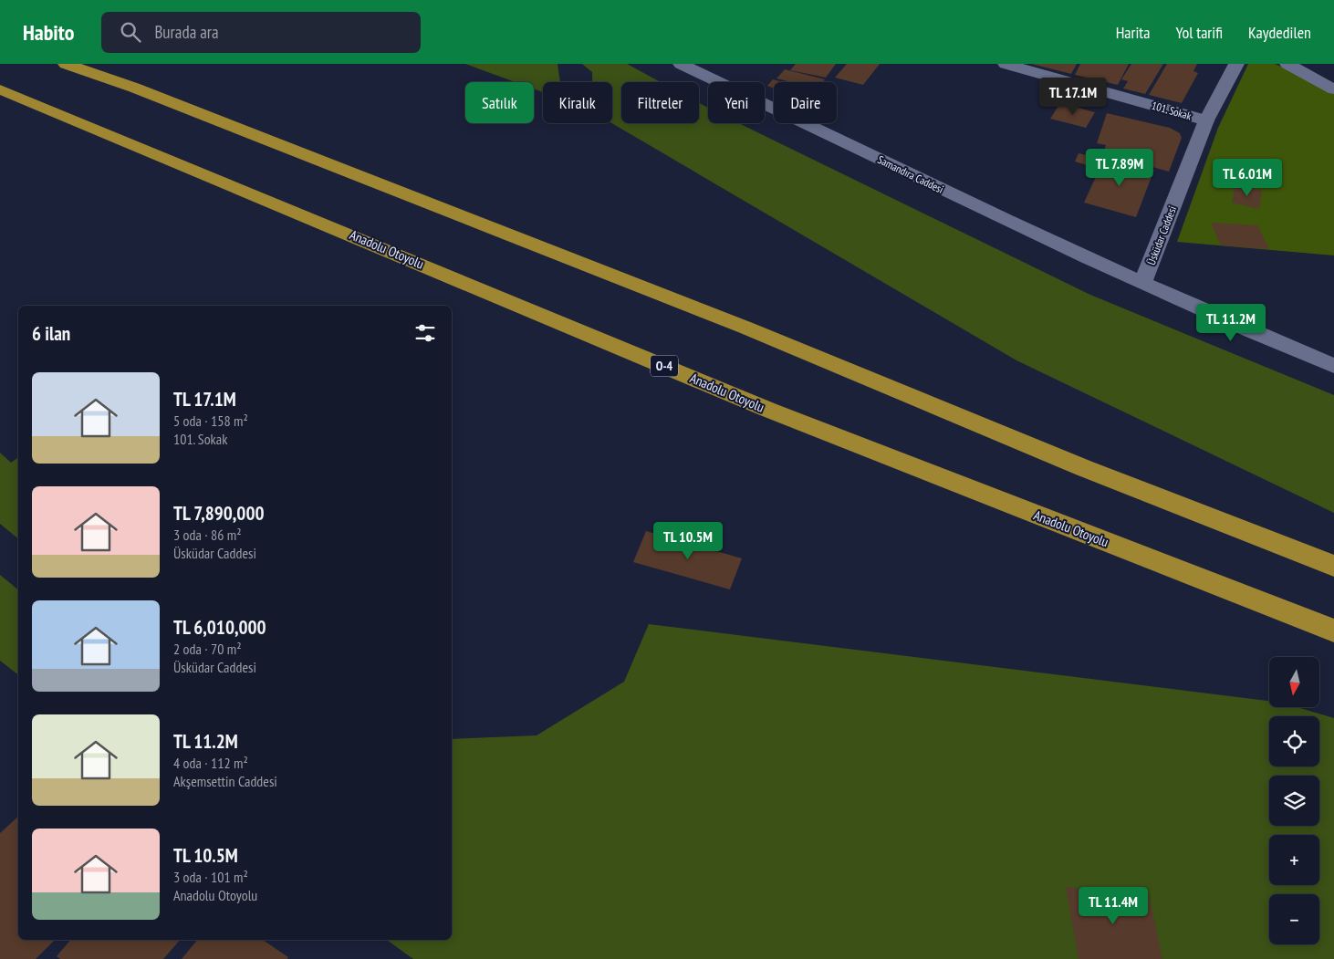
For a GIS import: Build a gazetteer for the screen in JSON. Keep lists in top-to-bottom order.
{
  "streets": {
    "highway": ["Anadolu Otoyolu", "O-4"],
    "main road": ["101. Sokak", "Samandıra Caddesi", "Üsküdar Caddesi"]
  },
  "crossings": [
    ["101. Sokak", "Üsküdar Caddesi"],
    ["Samandıra Caddesi", "Üsküdar Caddesi"]
  ],
  "north": "bottom",
  "page": {
    "header": "Habito",
    "search": "Burada ara",
    "nav": ["Harita", "Yol tarifi", "Kaydedilen"],
    "price": [
      "TL 17.1M",
      "TL 7.89M",
      "TL 6.01M",
      "TL 11.2M",
      "TL 10.5M",
      "TL 11.4M"
    ],
    "chip": [
      "Satılık",
      "Kiralık",
      "Filtreler",
      "Yeni",
      "Daire"
    ],
    "heading": "6 ilan",
    "list": [
      {
        "name": "TL 17.1M",
        "note": "5 oda · 158 m² · 101. Sokak"
      },
      {
        "name": "TL 7,890,000",
        "note": "3 oda · 86 m² · Üsküdar Caddesi"
      },
      {
        "name": "TL 6,010,000",
        "note": "2 oda · 70 m² · Üsküdar Caddesi"
      },
      {
        "name": "TL 11.2M",
        "note": "4 oda · 112 m² · Akşemsettin Caddesi"
      },
      {
        "name": "TL 10.5M",
        "note": "3 oda · 101 m² · Anadolu Otoyolu"
      }
    ],
    "map_buttons": ["+", "−"]
  }
}
